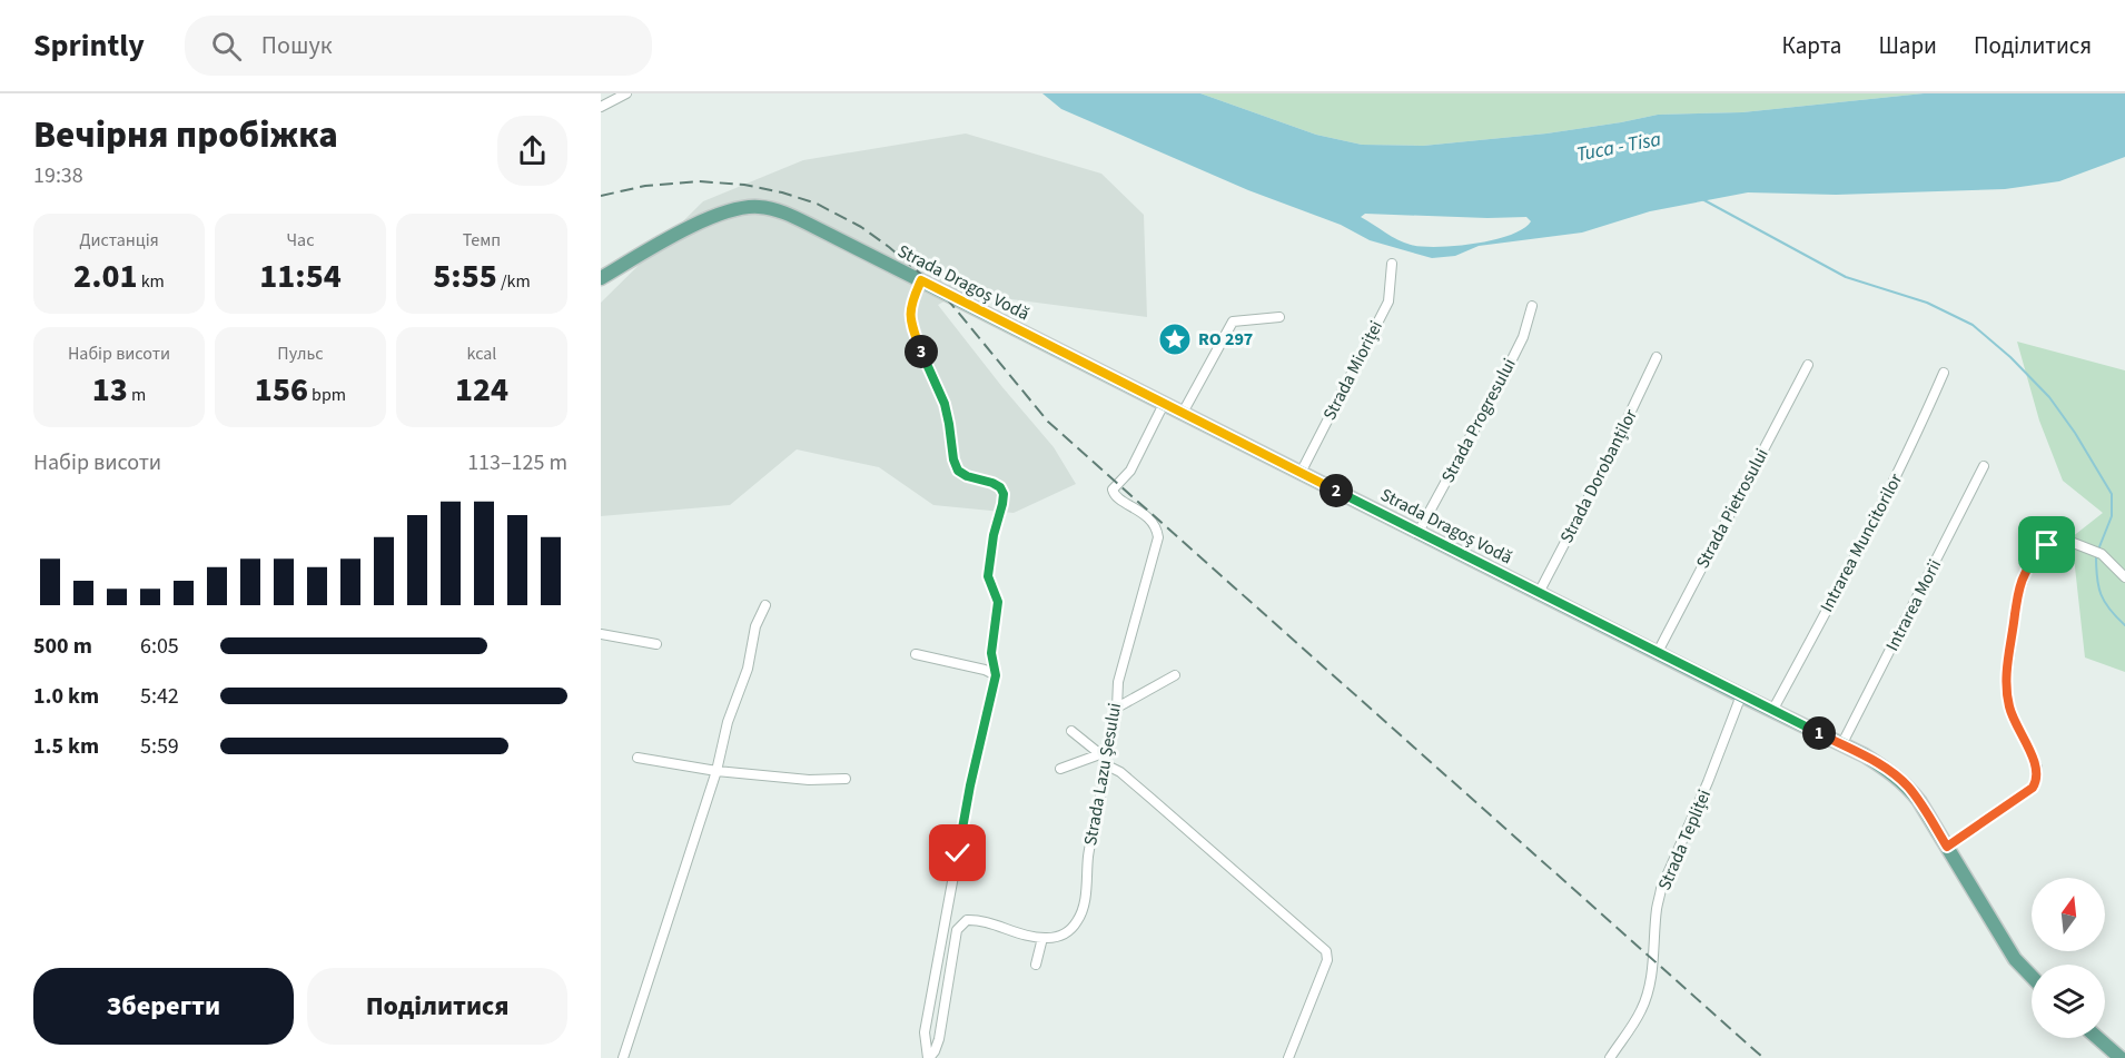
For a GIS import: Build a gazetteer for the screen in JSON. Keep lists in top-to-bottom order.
{
  "streets": {
    "main road": ["Strada Dragoș Vodă"],
    "street": [
      "Strada Mioriței",
      "Strada Progresului",
      "Strada Dorobanților",
      "Strada Pietrosului",
      "Intrarea Muncitorilor",
      "Intrarea Morii",
      "Strada Lazu Șesului",
      "Strada Tepliței"
    ]
  },
  "crossings": [
    ["Strada Dragoș Vodă", "Strada Mioriței"],
    ["Strada Dragoș Vodă", "Strada Progresului"],
    ["Strada Dragoș Vodă", "Strada Dorobanților"],
    ["Strada Dragoș Vodă", "Strada Pietrosului"],
    ["Strada Dragoș Vodă", "Intrarea Muncitorilor"],
    ["Strada Dragoș Vodă", "Intrarea Morii"],
    ["Strada Dragoș Vodă", "Strada Lazu Șesului"],
    ["Strada Dragoș Vodă", "Strada Tepliței"]
  ],
  "water": ["Тиса - Tisa"],
  "places": {
    "place": ["RO 297"]
  },
  "north": "top",
  "page": {
    "header": "Sprintly",
    "search": "Пошук",
    "nav": ["Карта", "Шари", "Поділитися"],
    "heading": ["Вечірня пробіжка", "19:38"],
    "stats": [
      ["Дистанція", "2.01 km"],
      ["Час", "11:54"],
      ["Темп", "5:55 /km"],
      ["Набір висоти", "13 m"],
      ["Пульс", "156 bpm"],
      ["kcal", "124"]
    ],
    "pins": ["3", "2", "1"],
    "chart": ["Набір висоти", "113–125 m"],
    "list": [
      {
        "name": "500 m",
        "note": "6:05"
      },
      {
        "name": "1.0 km",
        "note": "5:42"
      },
      {
        "name": "1.5 km",
        "note": "5:59"
      }
    ],
    "buttons": ["Зберегти", "Поділитися"]
  }
}
